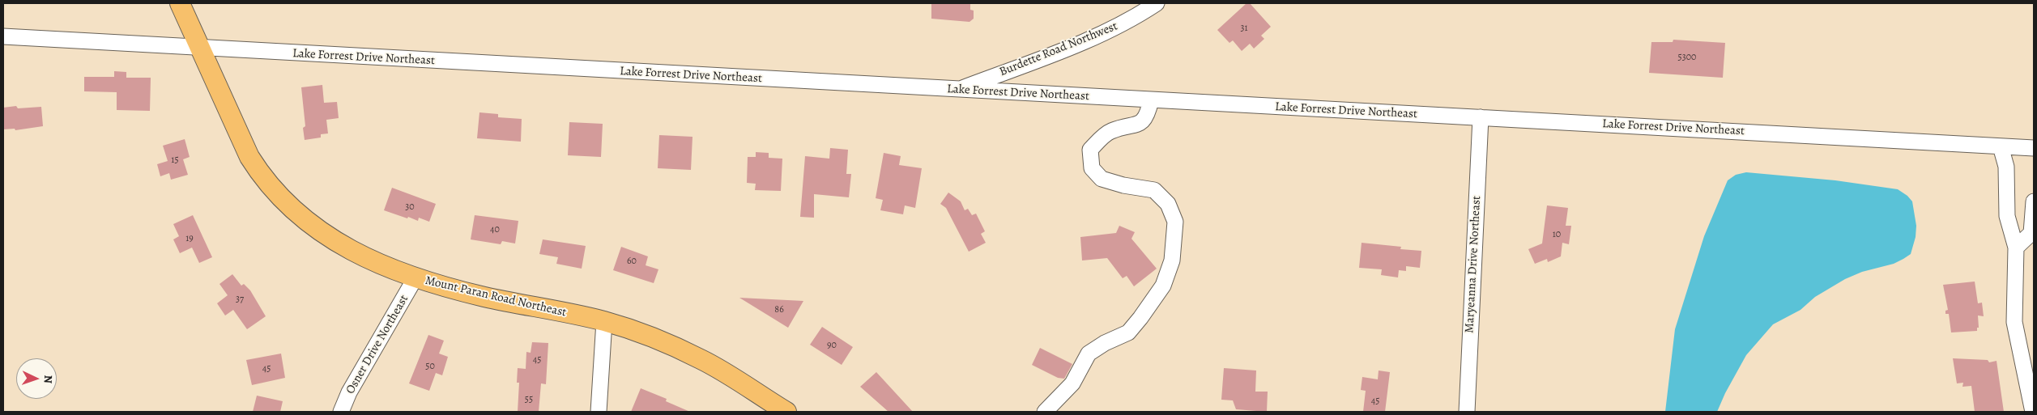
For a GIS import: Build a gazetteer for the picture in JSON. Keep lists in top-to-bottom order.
{
  "streets": {
    "main road": ["Mount Paran Road Northeast"],
    "street": [
      "Burdette Road Northwest",
      "Lake Forrest Drive Northeast",
      "Maryeanna Drive Northeast",
      "Osner Drive Northeast"
    ]
  },
  "crossings": [
    ["Burdette Road Northwest", "Lake Forrest Drive Northeast"],
    ["Lake Forrest Drive Northeast", "Maryeanna Drive Northeast"],
    ["Lake Forrest Drive Northeast", "Mount Paran Road Northeast"],
    ["Mount Paran Road Northeast", "Osner Drive Northeast"]
  ],
  "house_numbers": [
    "31",
    "5300",
    "15",
    "30",
    "40",
    "10",
    "19",
    "60",
    "37",
    "86",
    "90",
    "45",
    "50",
    "45",
    "55",
    "45"
  ],
  "north": "right"
}
